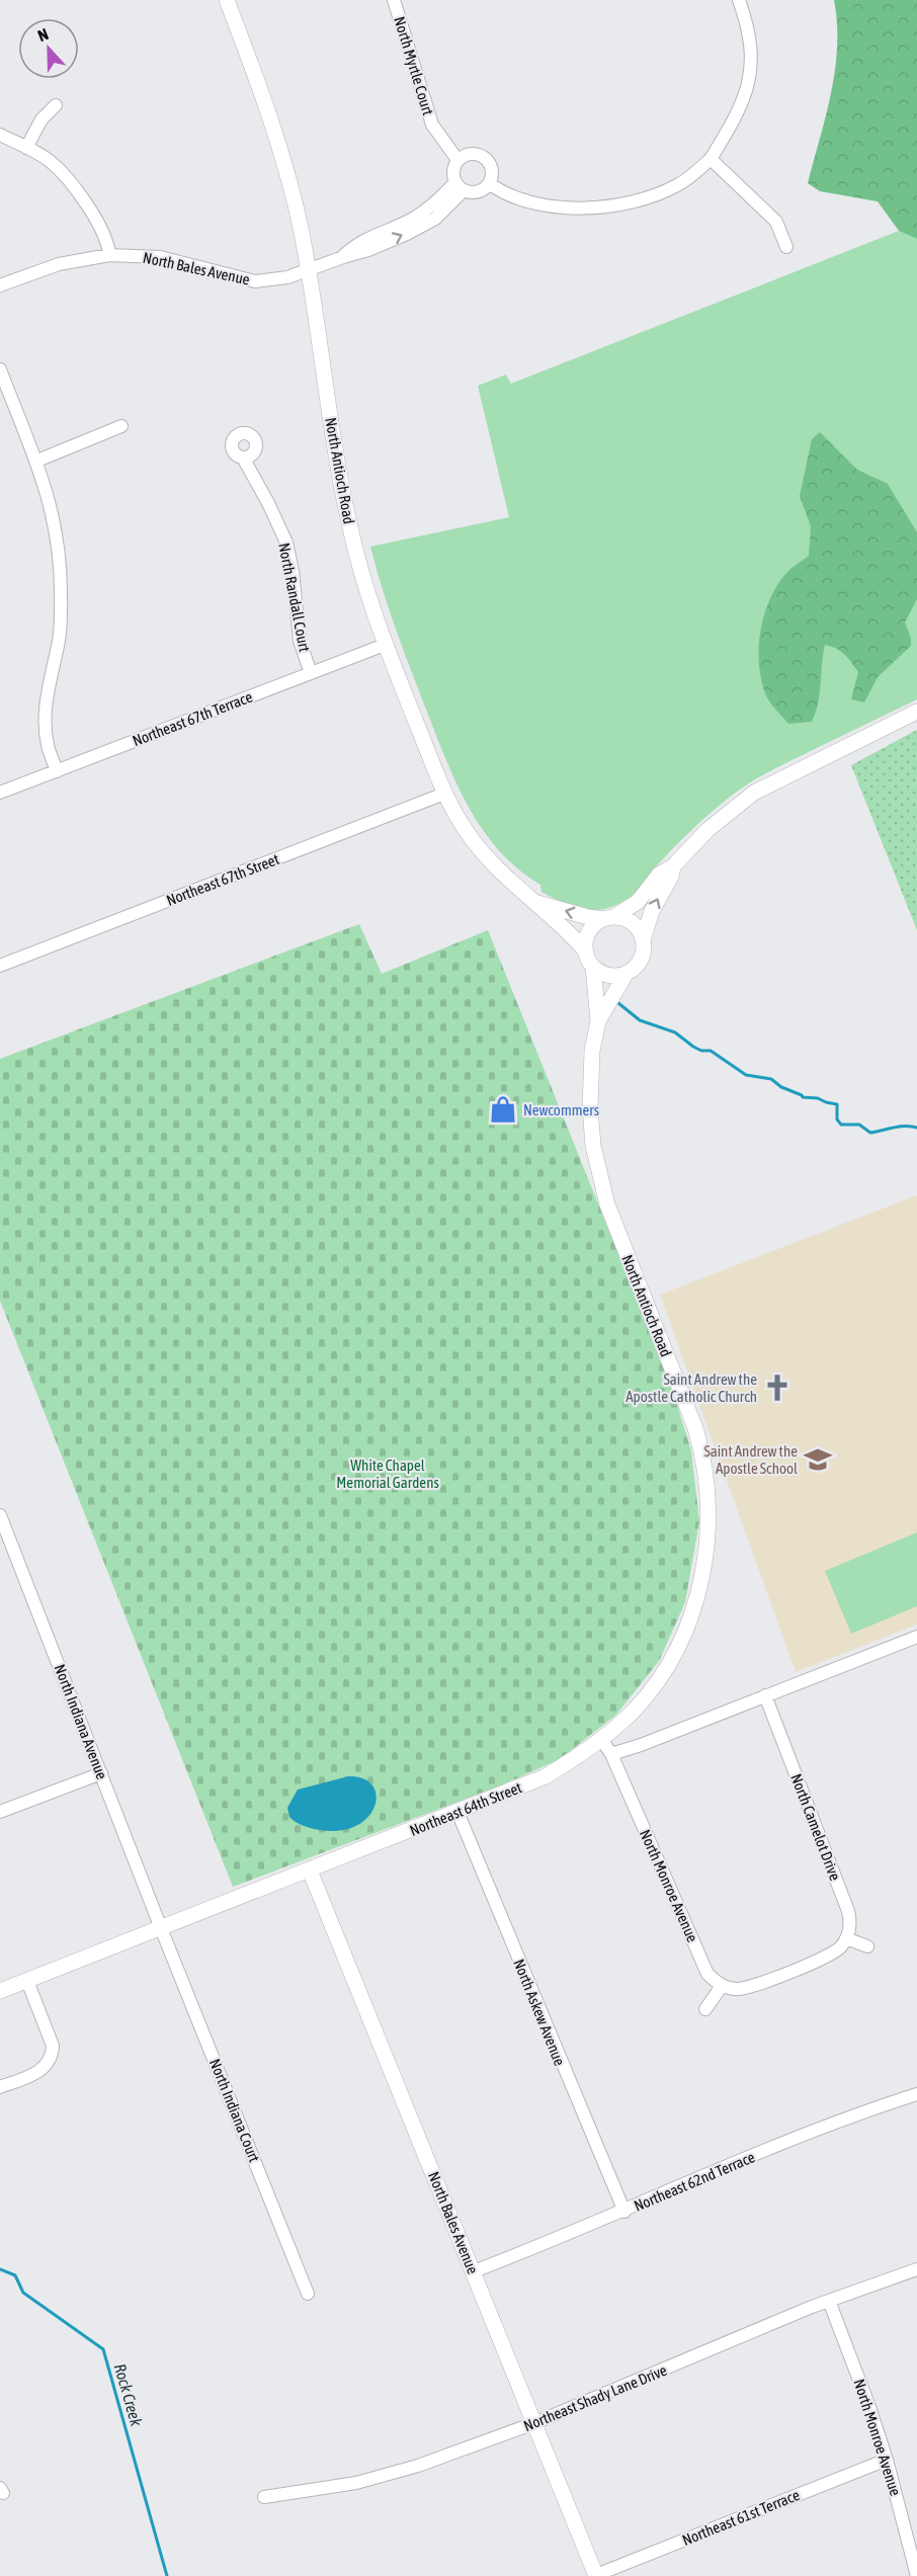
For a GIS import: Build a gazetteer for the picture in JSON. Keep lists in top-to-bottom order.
{
  "streets": {
    "street": [
      "North Myrtle Court",
      "North Bales Avenue",
      "North Antioch Road",
      "North Randall Court",
      "Northeast 67th Terrace",
      "Northeast 67th Street",
      "North Indiana Avenue",
      "Northeast 64th Street",
      "North Camelot Drive",
      "North Monroe Avenue",
      "North Askew Avenue",
      "North Indiana Court",
      "Northeast 62nd Terrace",
      "Northeast Shady Lane Drive",
      "Northeast 61st Terrace"
    ]
  },
  "crossings": [
    ["North Myrtle Court", "North Bales Avenue"],
    ["North Bales Avenue", "North Antioch Road"],
    ["North Bales Avenue", "Northeast 64th Street"],
    ["North Bales Avenue", "Northeast 62nd Terrace"],
    ["North Bales Avenue", "Northeast Shady Lane Drive"],
    ["North Bales Avenue", "Northeast 61st Terrace"],
    ["North Antioch Road", "Northeast 67th Terrace"],
    ["North Antioch Road", "Northeast 67th Street"],
    ["North Antioch Road", "Northeast 64th Street"],
    ["North Randall Court", "Northeast 67th Terrace"],
    ["North Indiana Avenue", "Northeast 64th Street"],
    ["North Indiana Avenue", "North Indiana Court"],
    ["Northeast 64th Street", "North Askew Avenue"],
    ["Northeast 64th Street", "North Indiana Court"],
    ["North Monroe Avenue", "Northeast Shady Lane Drive"],
    ["North Monroe Avenue", "Northeast 61st Terrace"],
    ["North Askew Avenue", "Northeast 62nd Terrace"]
  ],
  "water": ["Rock Creek"],
  "parks": ["White Chapel Memorial Gardens"],
  "places": {
    "shop": ["Newcommers"],
    "church": ["Saint Andrew the Apostle Catholic Church"],
    "school or university": ["Saint Andrew the Apostle School"]
  },
  "north": "top"
}
